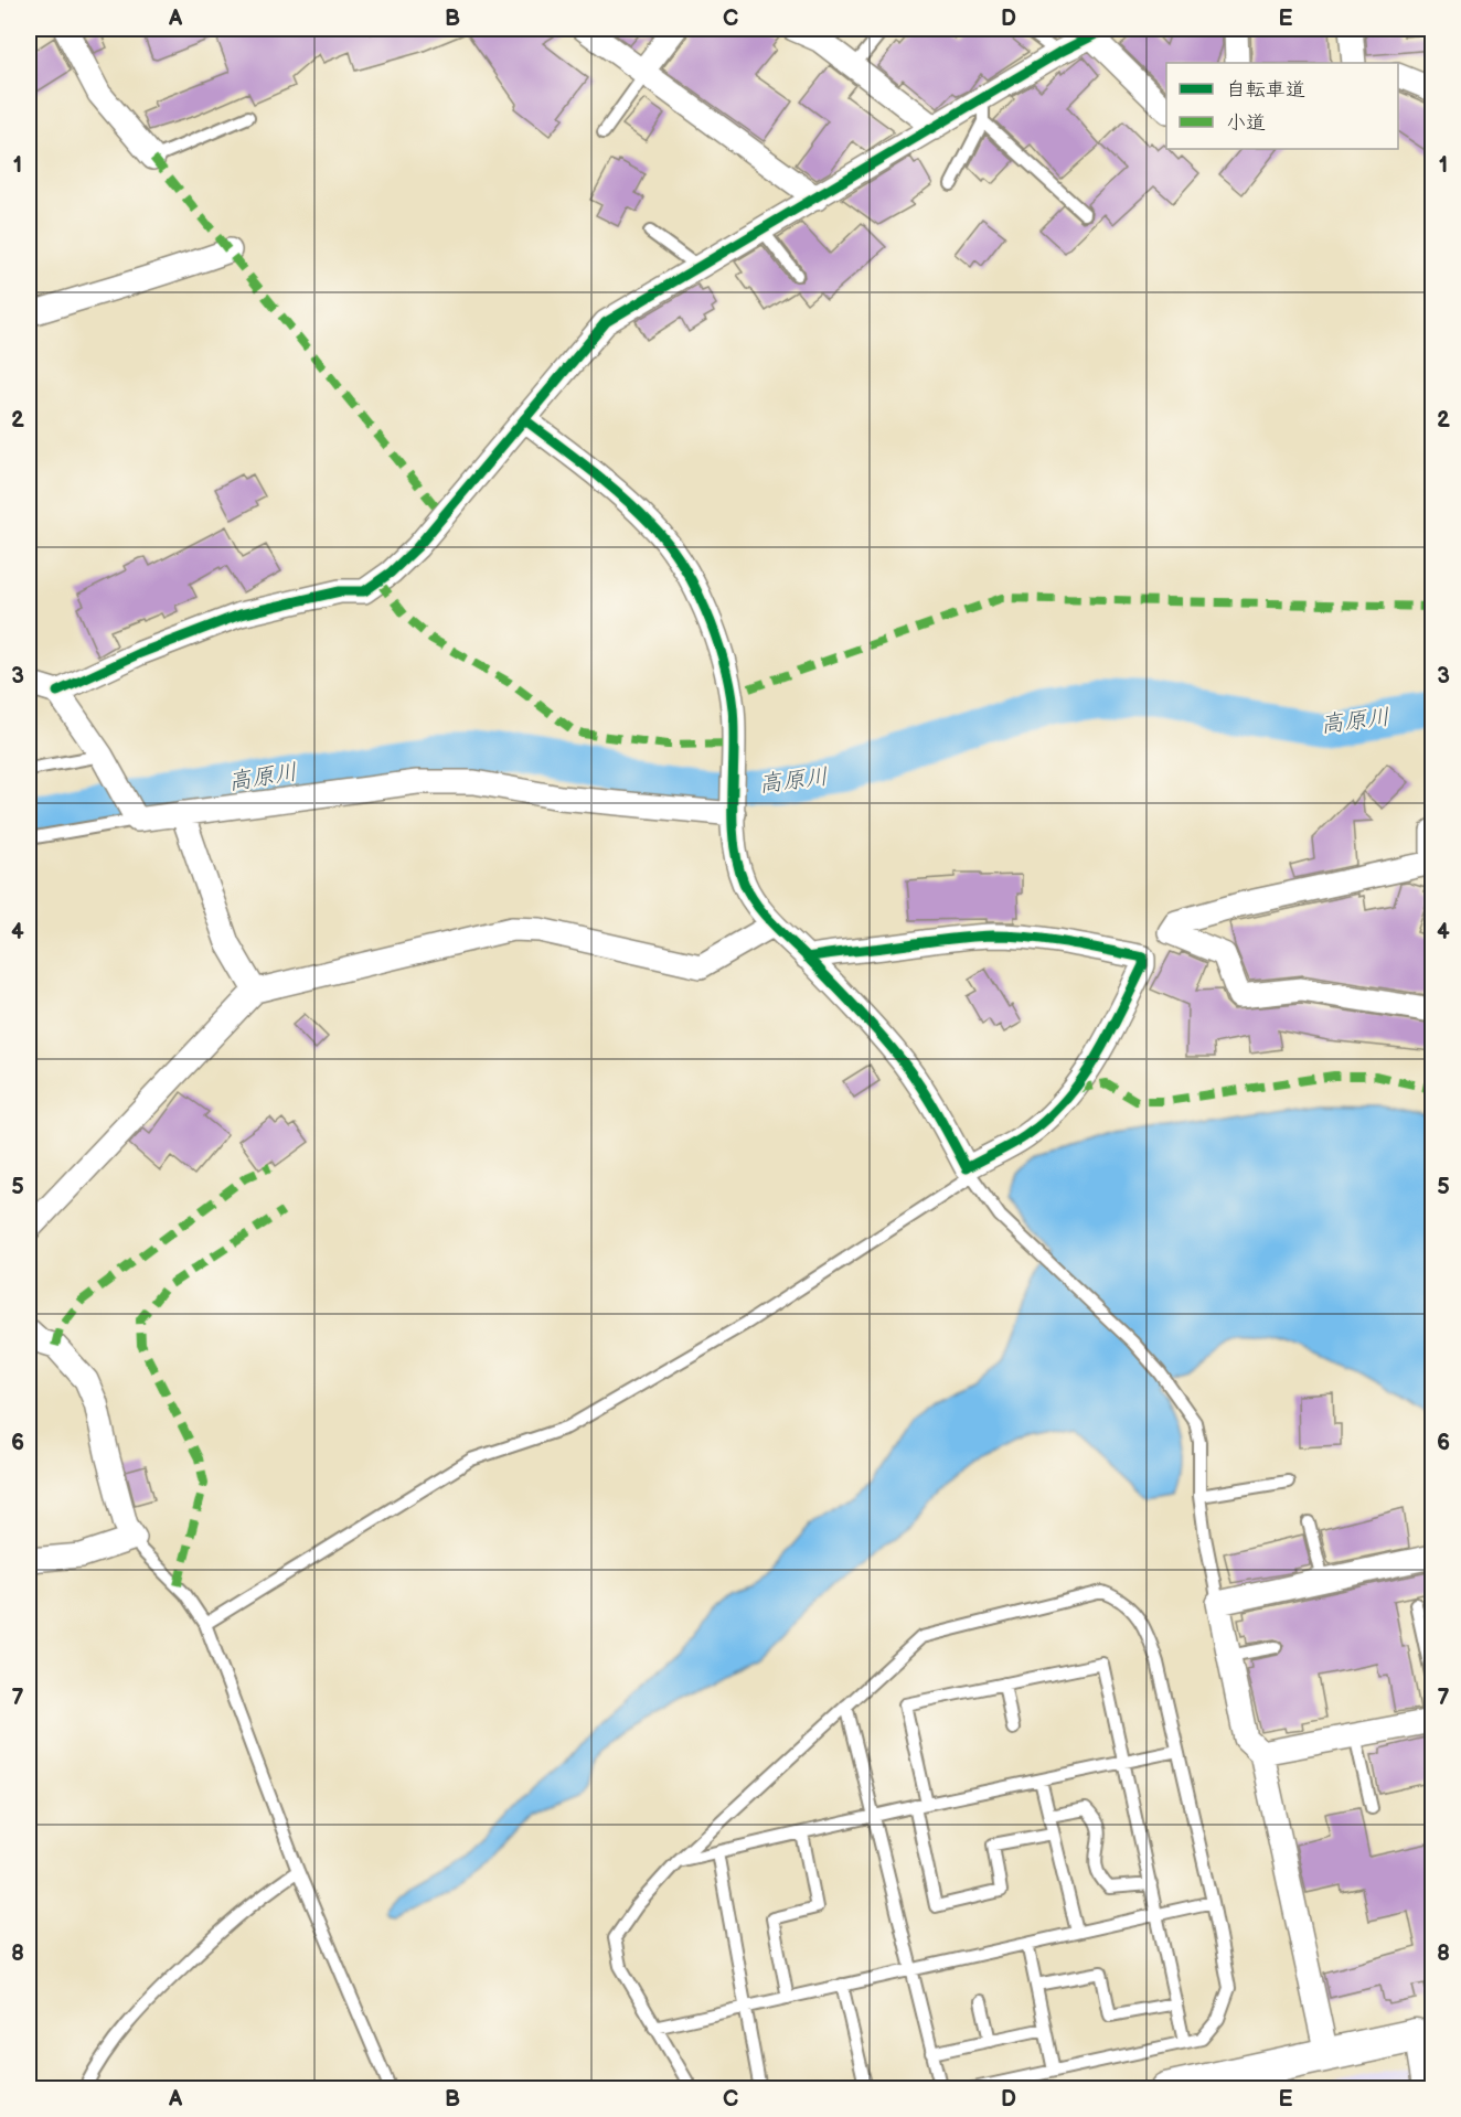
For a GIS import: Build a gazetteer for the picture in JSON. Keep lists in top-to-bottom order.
{
  "water": ["高原川"],
  "legend": ["自転車道", "小道"],
  "grid": {
    "columns": [
      "A",
      "B",
      "C",
      "D",
      "E"
    ],
    "rows": [
      "1",
      "2",
      "3",
      "4",
      "5",
      "6",
      "7",
      "8"
    ]
  }
}
